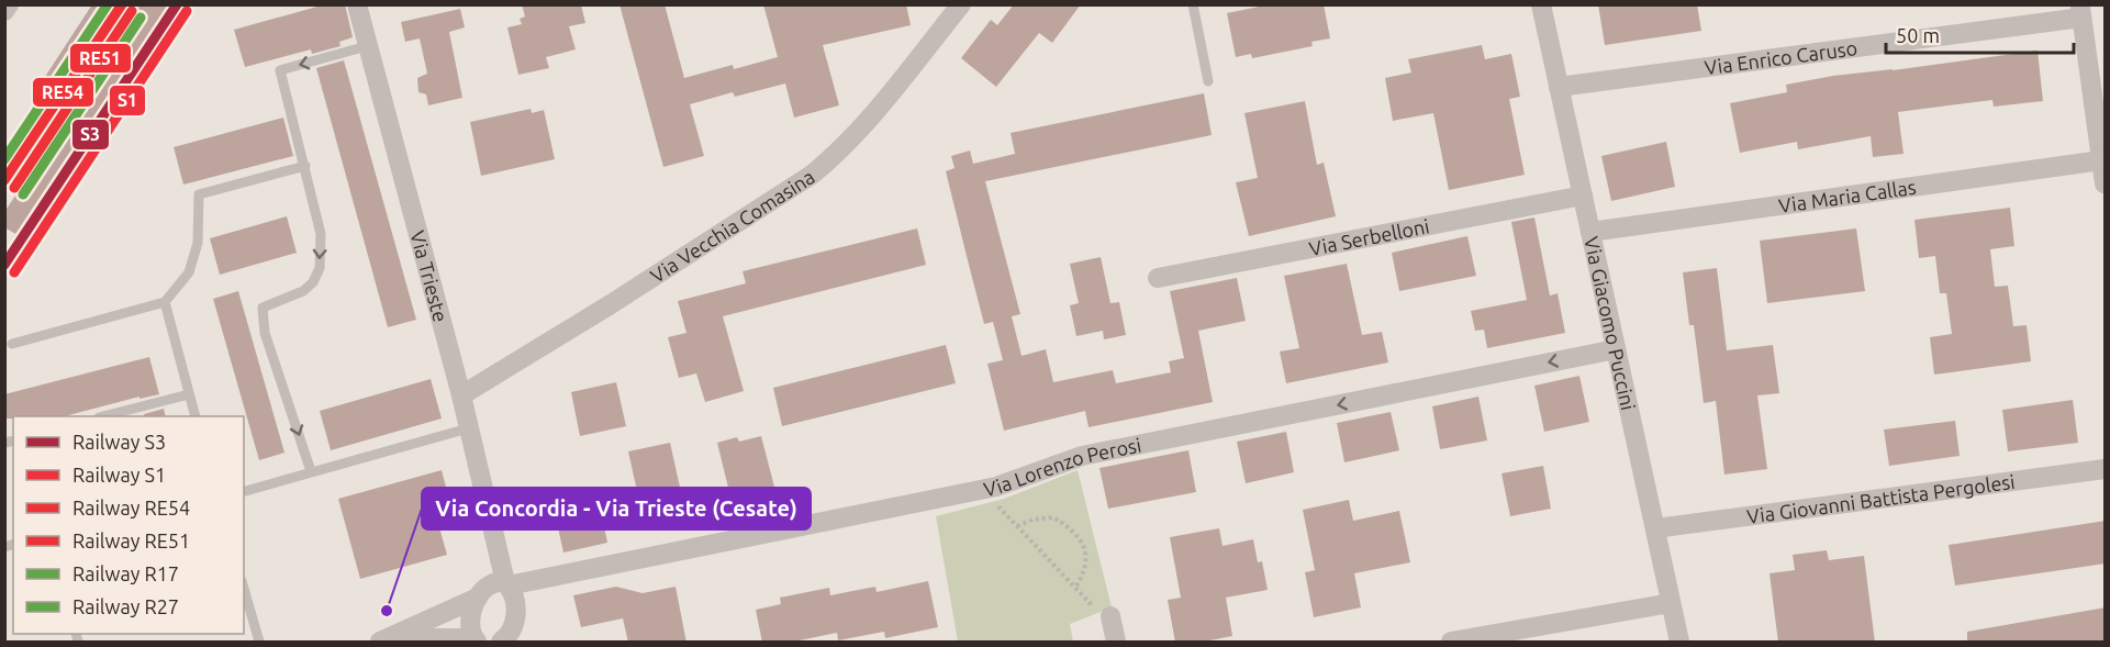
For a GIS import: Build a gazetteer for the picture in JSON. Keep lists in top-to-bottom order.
{
  "streets": {
    "street": [
      "Via Enrico Caruso",
      "Via Maria Callas",
      "Via Vecchia Comasina",
      "Via Serbelloni",
      "Via Trieste",
      "Via Giacomo Puccini",
      "Via Lorenzo Perosi",
      "Via Giovanni Battista Pergolesi"
    ]
  },
  "crossings": [
    ["Via Enrico Caruso", "Via Giacomo Puccini"],
    ["Via Maria Callas", "Via Giacomo Puccini"],
    ["Via Vecchia Comasina", "Via Trieste"],
    ["Via Serbelloni", "Via Giacomo Puccini"],
    ["Via Trieste", "Via Lorenzo Perosi"],
    ["Via Giacomo Puccini", "Via Lorenzo Perosi"],
    ["Via Giacomo Puccini", "Via Giovanni Battista Pergolesi"]
  ],
  "one_way": ["Via Lorenzo Perosi"],
  "places": ["Via Concordia - Via Trieste (Cesate)"],
  "lines": [
    "rail line S3",
    "rail line RE54",
    "rail line R17",
    "rail line S1",
    "rail line RE51",
    "rail line R27"
  ],
  "legend": [
    "Railway S3",
    "Railway S1",
    "Railway RE54",
    "Railway RE51",
    "Railway R17",
    "Railway R27"
  ],
  "scale_bar": "50 m"
}
